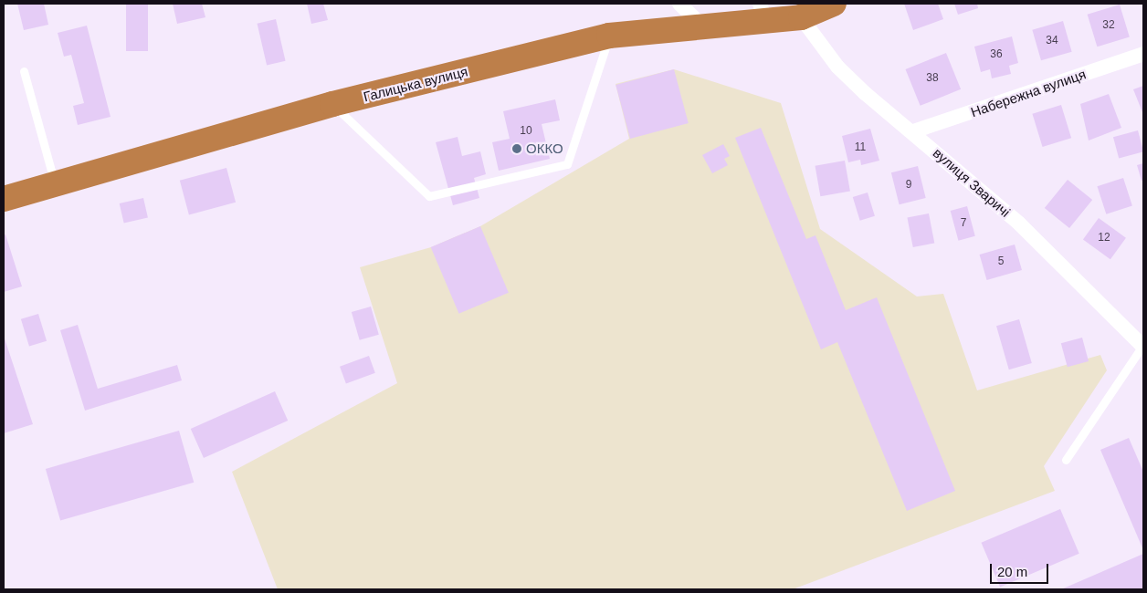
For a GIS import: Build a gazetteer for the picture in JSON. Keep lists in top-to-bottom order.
{
  "streets": {
    "highway": ["Галицька вулиця"],
    "street": ["Набережна вулиця", "вулиця Зваричі"]
  },
  "crossings": [
    ["Галицька вулиця", "вулиця Зваричі"],
    ["Набережна вулиця", "вулиця Зваричі"]
  ],
  "places": ["ОККО"],
  "house_numbers": [
    "32",
    "34",
    "36",
    "38",
    "10",
    "11",
    "9",
    "7",
    "12",
    "5"
  ],
  "scale_bar": "20 m"
}
